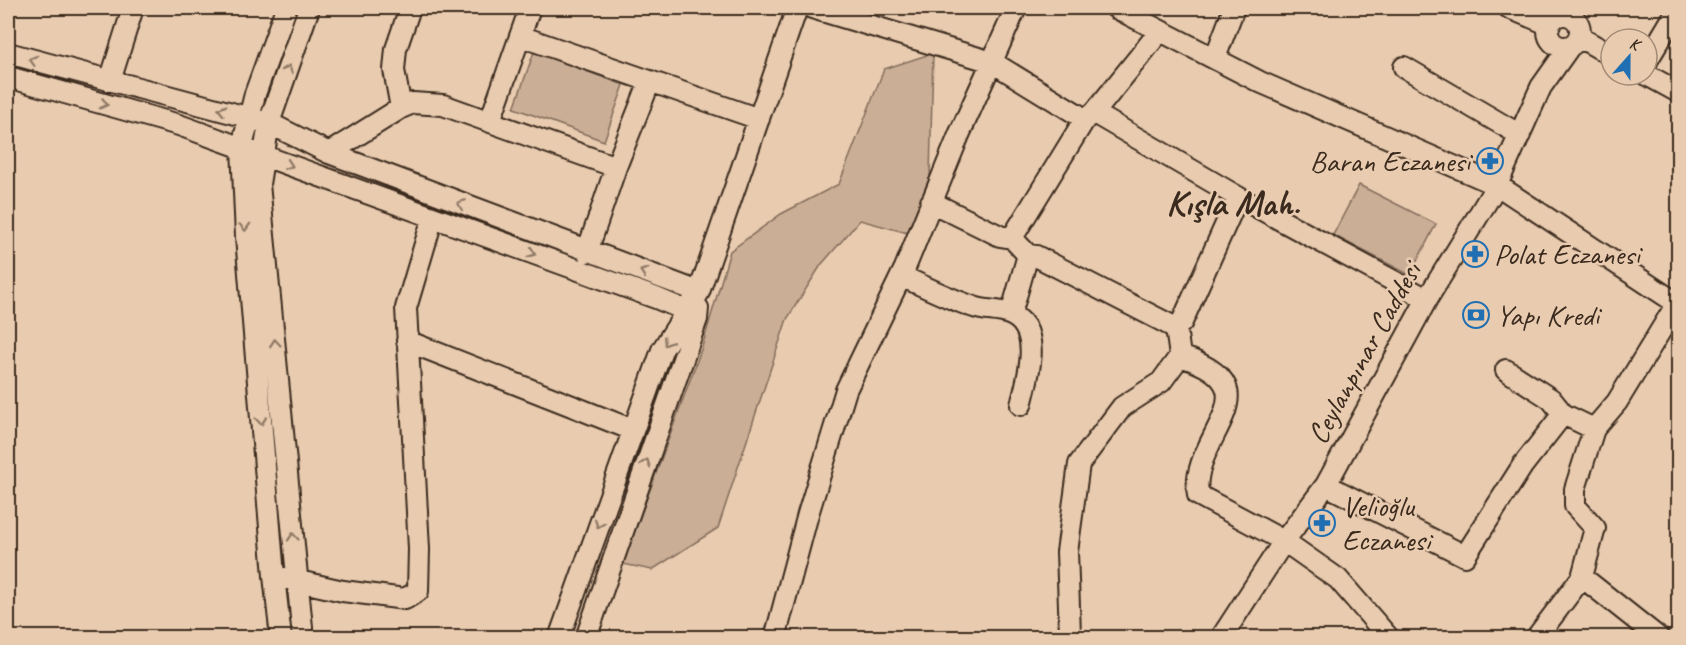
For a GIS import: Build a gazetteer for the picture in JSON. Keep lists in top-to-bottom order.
{
  "streets": {
    "street": ["Ceylanpınar Caddesi"]
  },
  "districts": ["Kışla Mah."],
  "places": {
    "pharmacy": ["Baran Eczanesi", "Polat Eczanesi", "Velioğlu Eczanesi"],
    "bank": ["Yapı Kredi"]
  },
  "north": "top"
}
